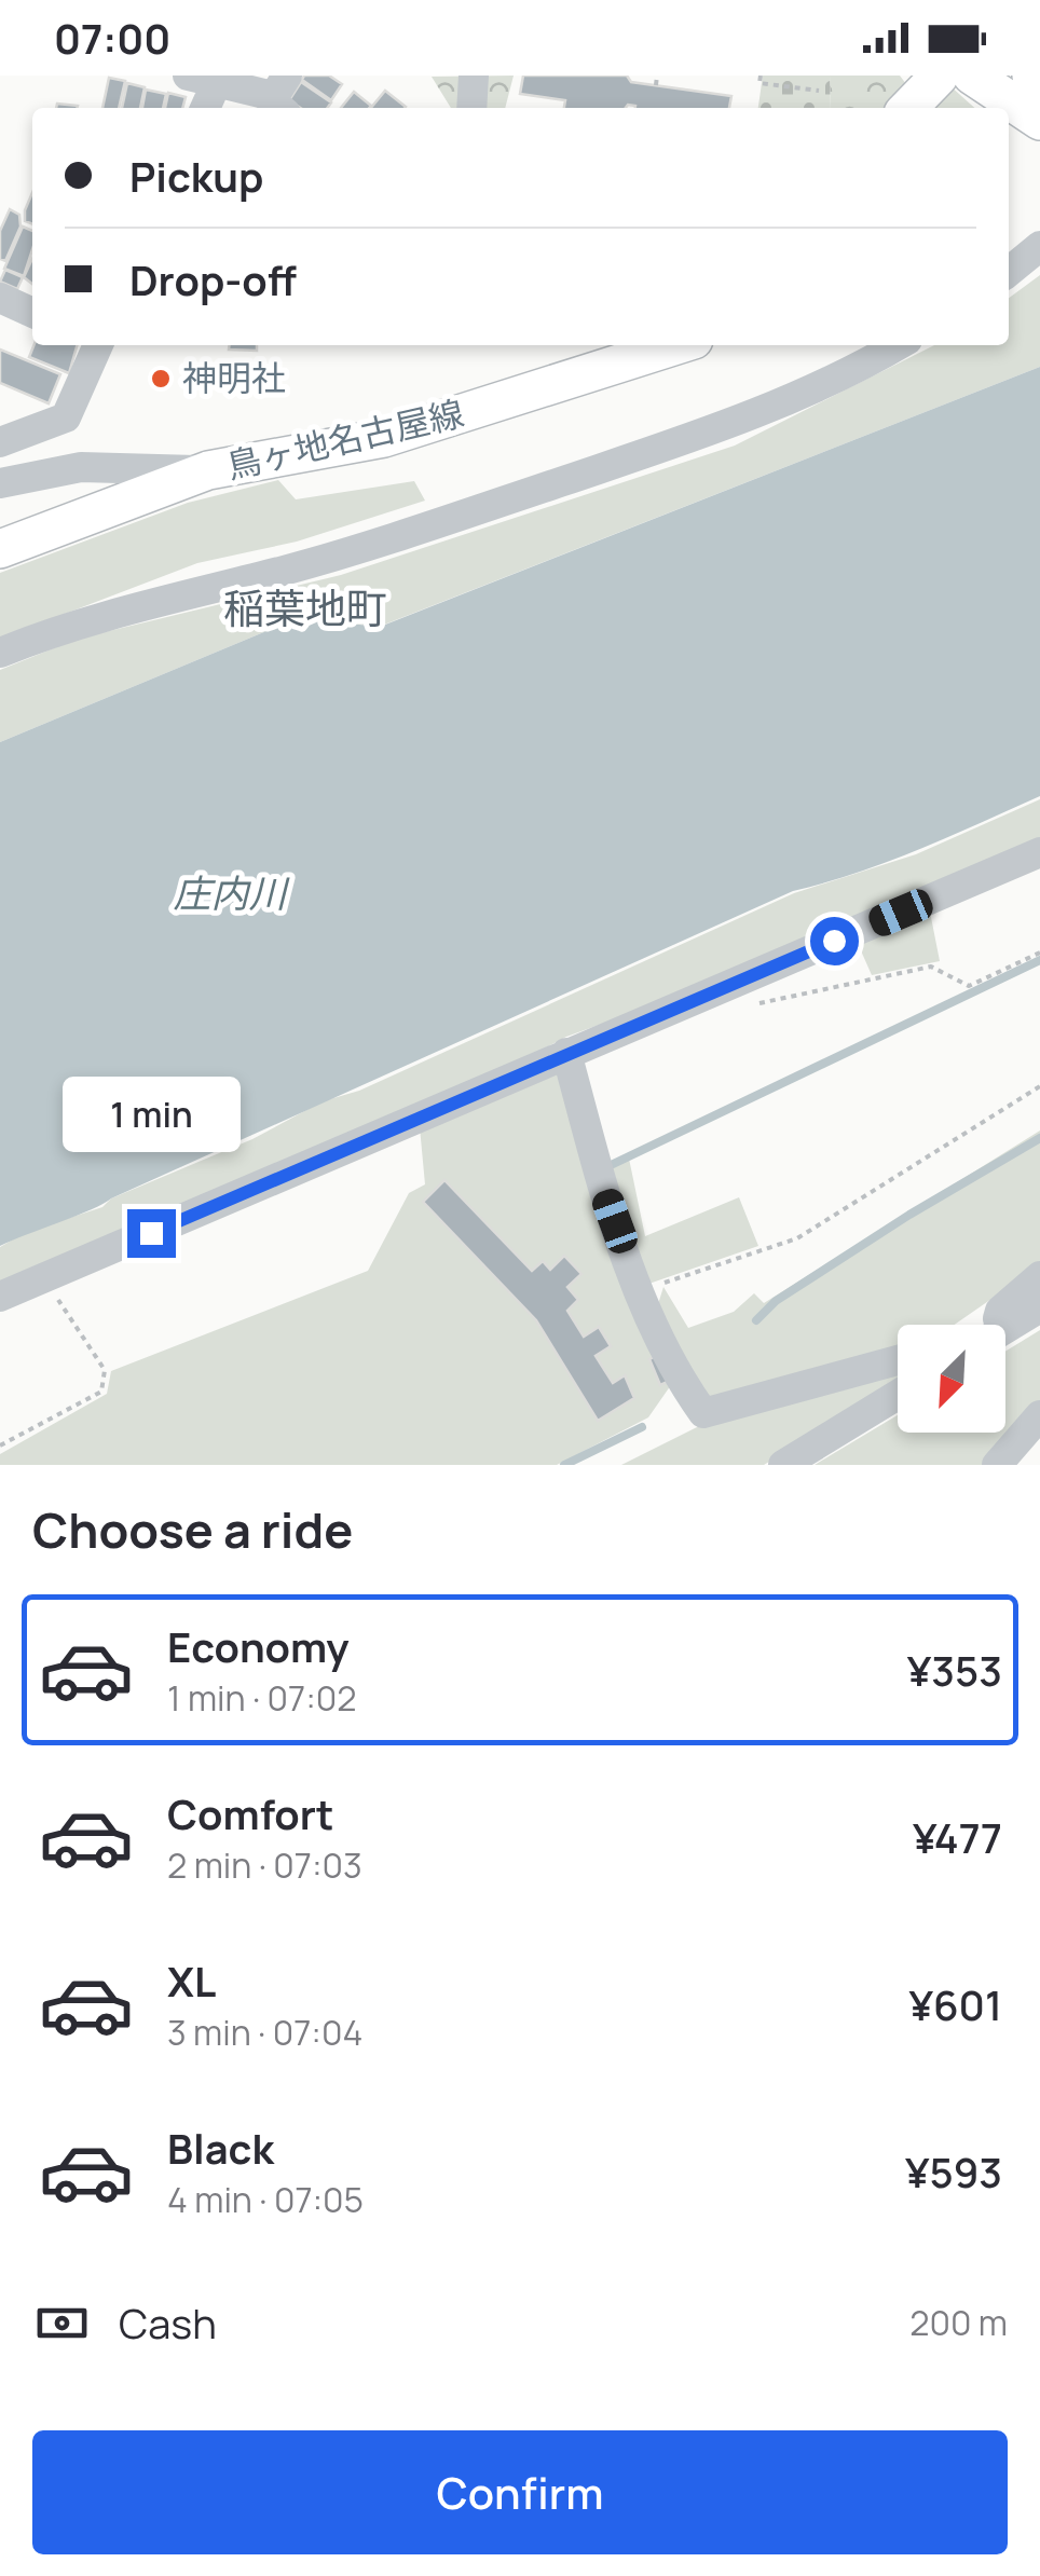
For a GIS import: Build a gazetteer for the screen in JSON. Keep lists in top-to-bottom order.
{
  "streets": {
    "main road": ["鳥ヶ地名古屋線"]
  },
  "districts": ["稲葉地町"],
  "water": ["庄内川"],
  "places": ["神明社"],
  "north": "bottom left",
  "page": {
    "status": "07:00",
    "banner": ["Pickup", "Drop-off"],
    "bubble": "1 min",
    "heading": "Choose a ride",
    "list": [
      {
        "name": "Economy",
        "note": "1 min · 07:02",
        "value": "¥353"
      },
      {
        "name": "Comfort",
        "note": "2 min · 07:03",
        "value": "¥477"
      },
      {
        "name": "XL",
        "note": "3 min · 07:04",
        "value": "¥601"
      },
      {
        "name": "Black",
        "note": "4 min · 07:05",
        "value": "¥593"
      }
    ],
    "pay": ["Cash", "200 m"],
    "buttons": "Confirm"
  }
}
